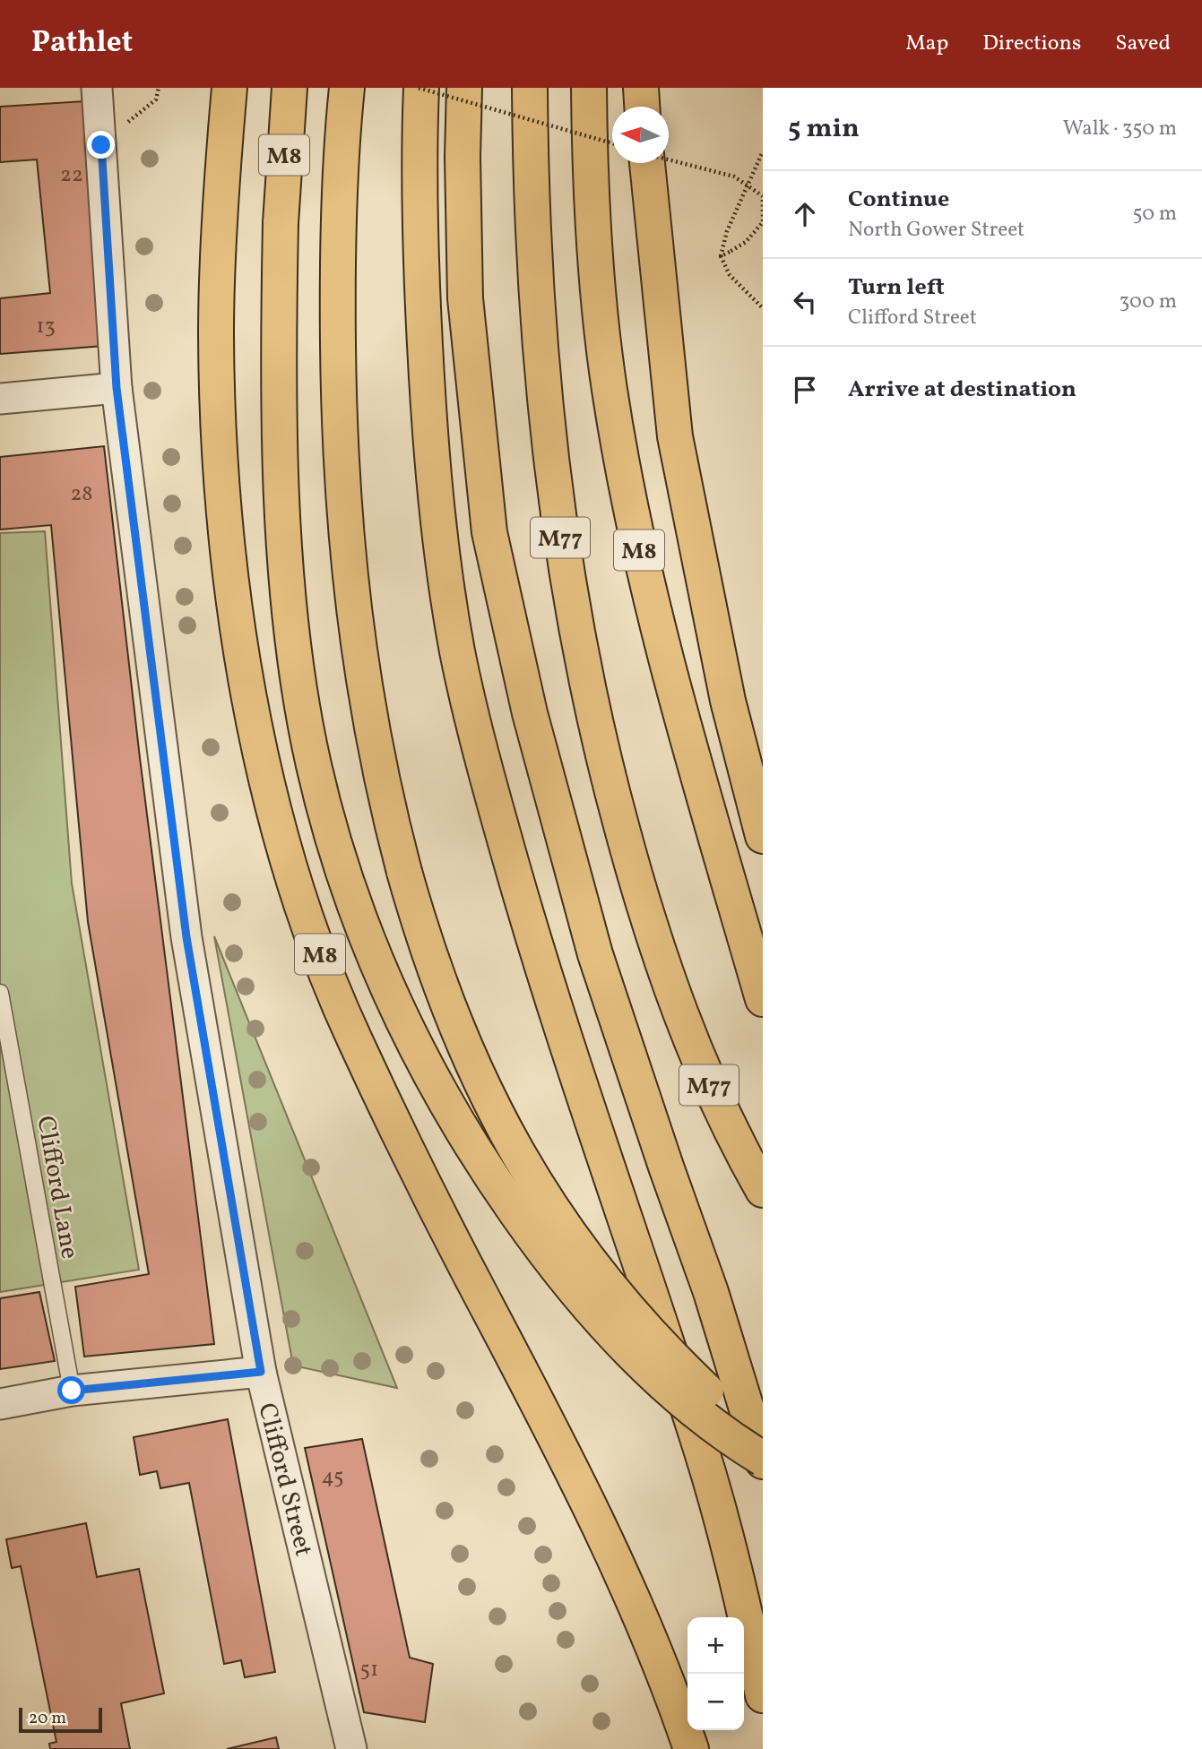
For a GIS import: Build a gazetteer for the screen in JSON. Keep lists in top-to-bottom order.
{
  "streets": {
    "highway": ["M8", "M77"],
    "street": ["Clifford Street"],
    "lane": ["Clifford Lane"]
  },
  "house_numbers": [
    "22",
    "13",
    "28",
    "45",
    "51"
  ],
  "scale_bar": "20 m",
  "north": "left",
  "page": {
    "header": "Pathlet",
    "nav": ["Map", "Directions", "Saved"],
    "heading": ["5 min", "Walk · 350 m"],
    "list": [
      ["Continue", "North Gower Street", "50 m"],
      ["Turn left", "Clifford Street", "300 m"],
      "Arrive at destination"
    ],
    "map_buttons": ["+", "−"],
    "scale": "20 m"
  }
}
